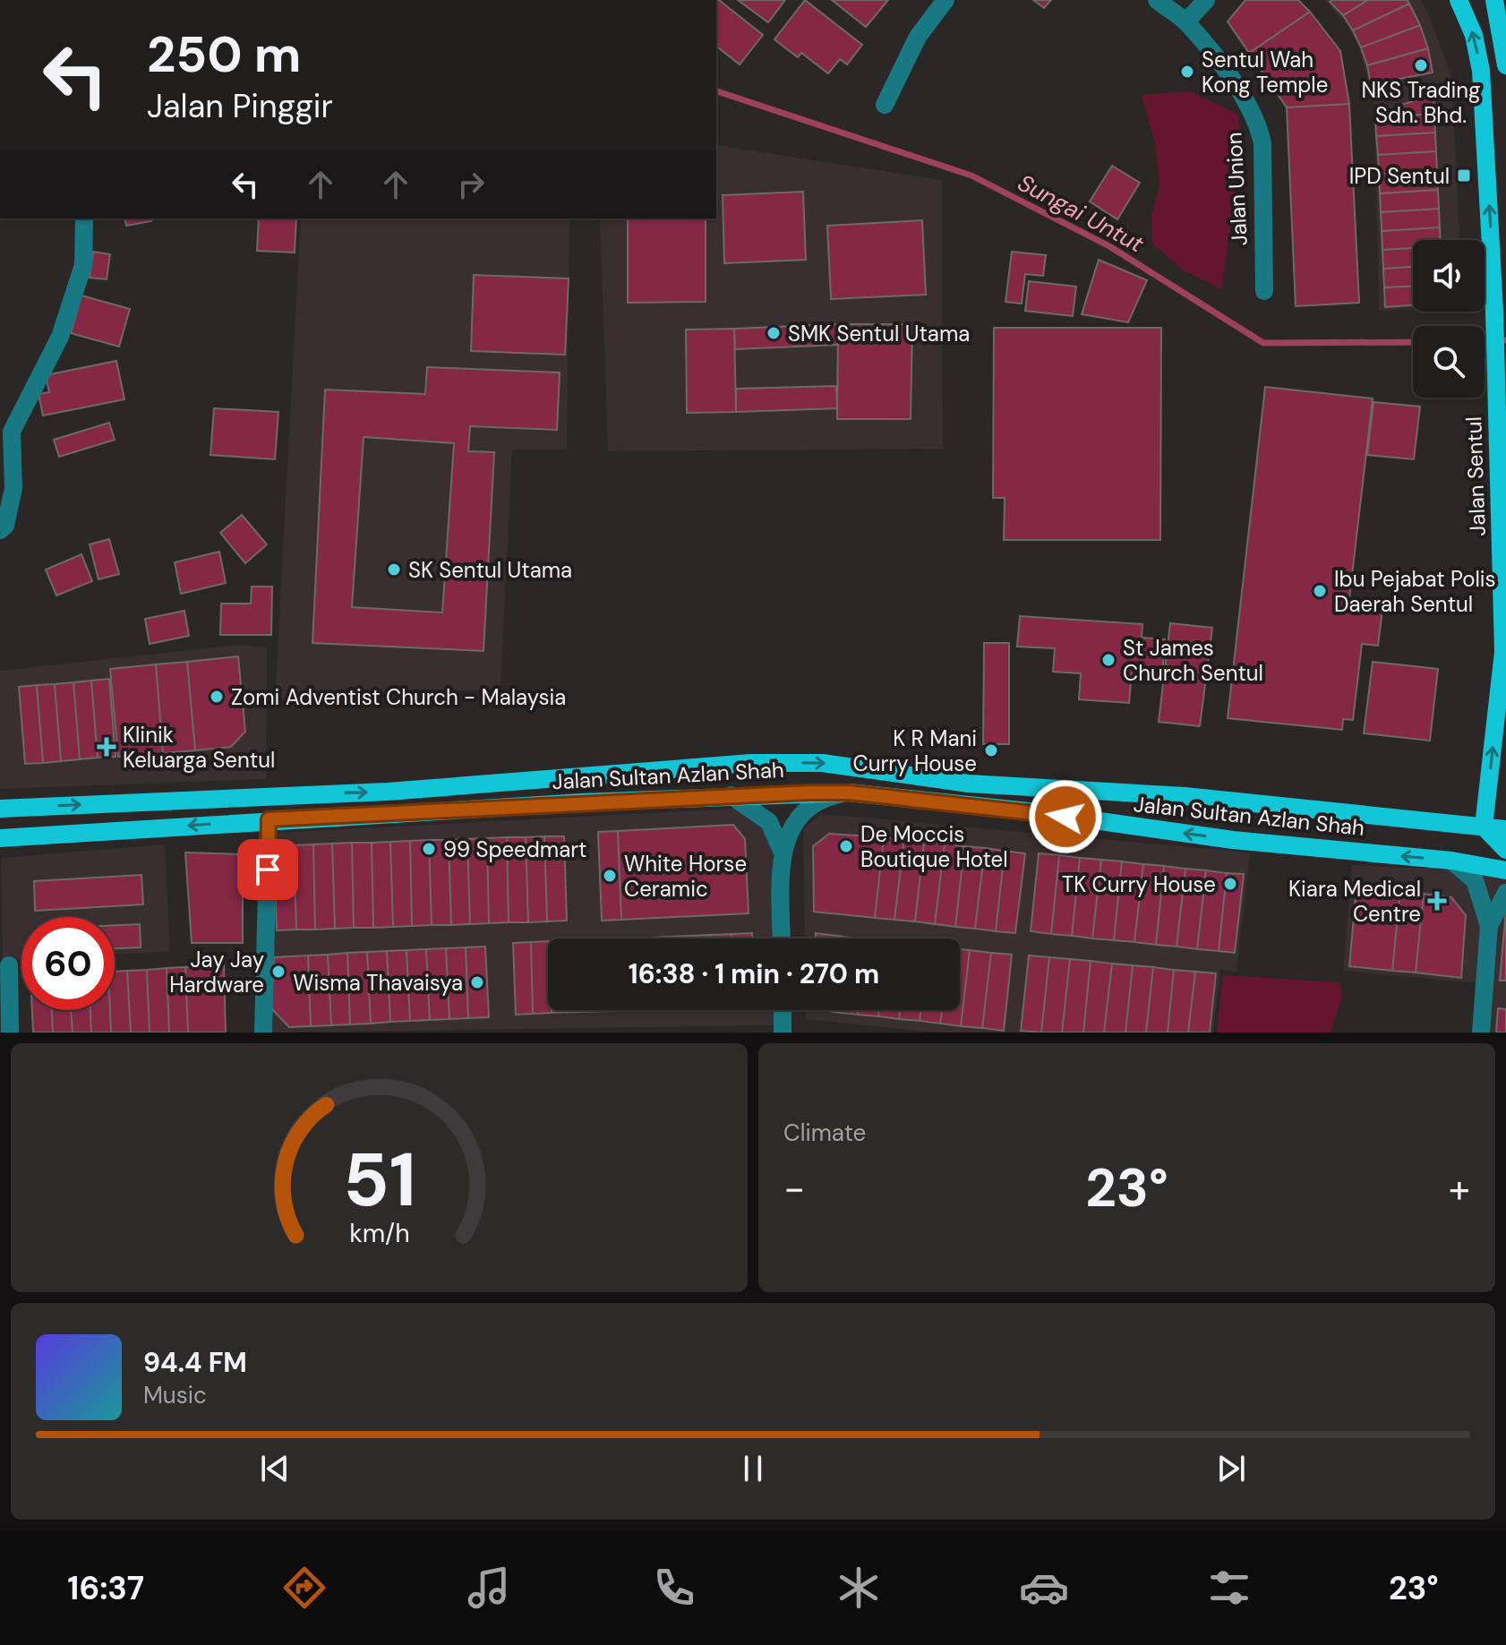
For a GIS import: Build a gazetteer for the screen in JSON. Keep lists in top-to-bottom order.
{
  "streets": {
    "main road": ["Jalan Sentul", "Jalan Sultan Azlan Shah"],
    "street": ["Jalan Union"]
  },
  "crossings": [
    ["Jalan Sentul", "Jalan Sultan Azlan Shah"]
  ],
  "one_way": ["Jalan Sentul"],
  "water": ["Sungai Untut"],
  "places": {
    "other": [
      "NKS Trading Sdn. Bhd.",
      "Sentul Wah Kong Temple",
      "SMK Sentul Utama",
      "SK Sentul Utama",
      "Ibu Pejabat Polis Daerah Sentul",
      "St James Church Sentul",
      "Zomi Adventist Church - Malaysia",
      "K R Mani Curry House",
      "De Moccis Boutique Hotel",
      "99 Speedmart",
      "White Horse Ceramic",
      "TK Curry House",
      "Jay Jay Hardware",
      "Wisma Thavaisya"
    ],
    "transit": ["IPD Sentul"],
    "health": ["Klinik Keluarga Sentul", "Kiara Medical Centre"]
  },
  "page": {
    "turn": ["250 m", "Jalan Pinggir"],
    "limit": "60",
    "trip": "16:38 · 1 min · 270 m",
    "tile": "Climate",
    "heat": ["−", "23°", "+"],
    "song": ["94.4 FM", "Music"],
    "tabs": ["16:37", "23°"],
    "gauge": ["51", "km/h"]
  }
}
